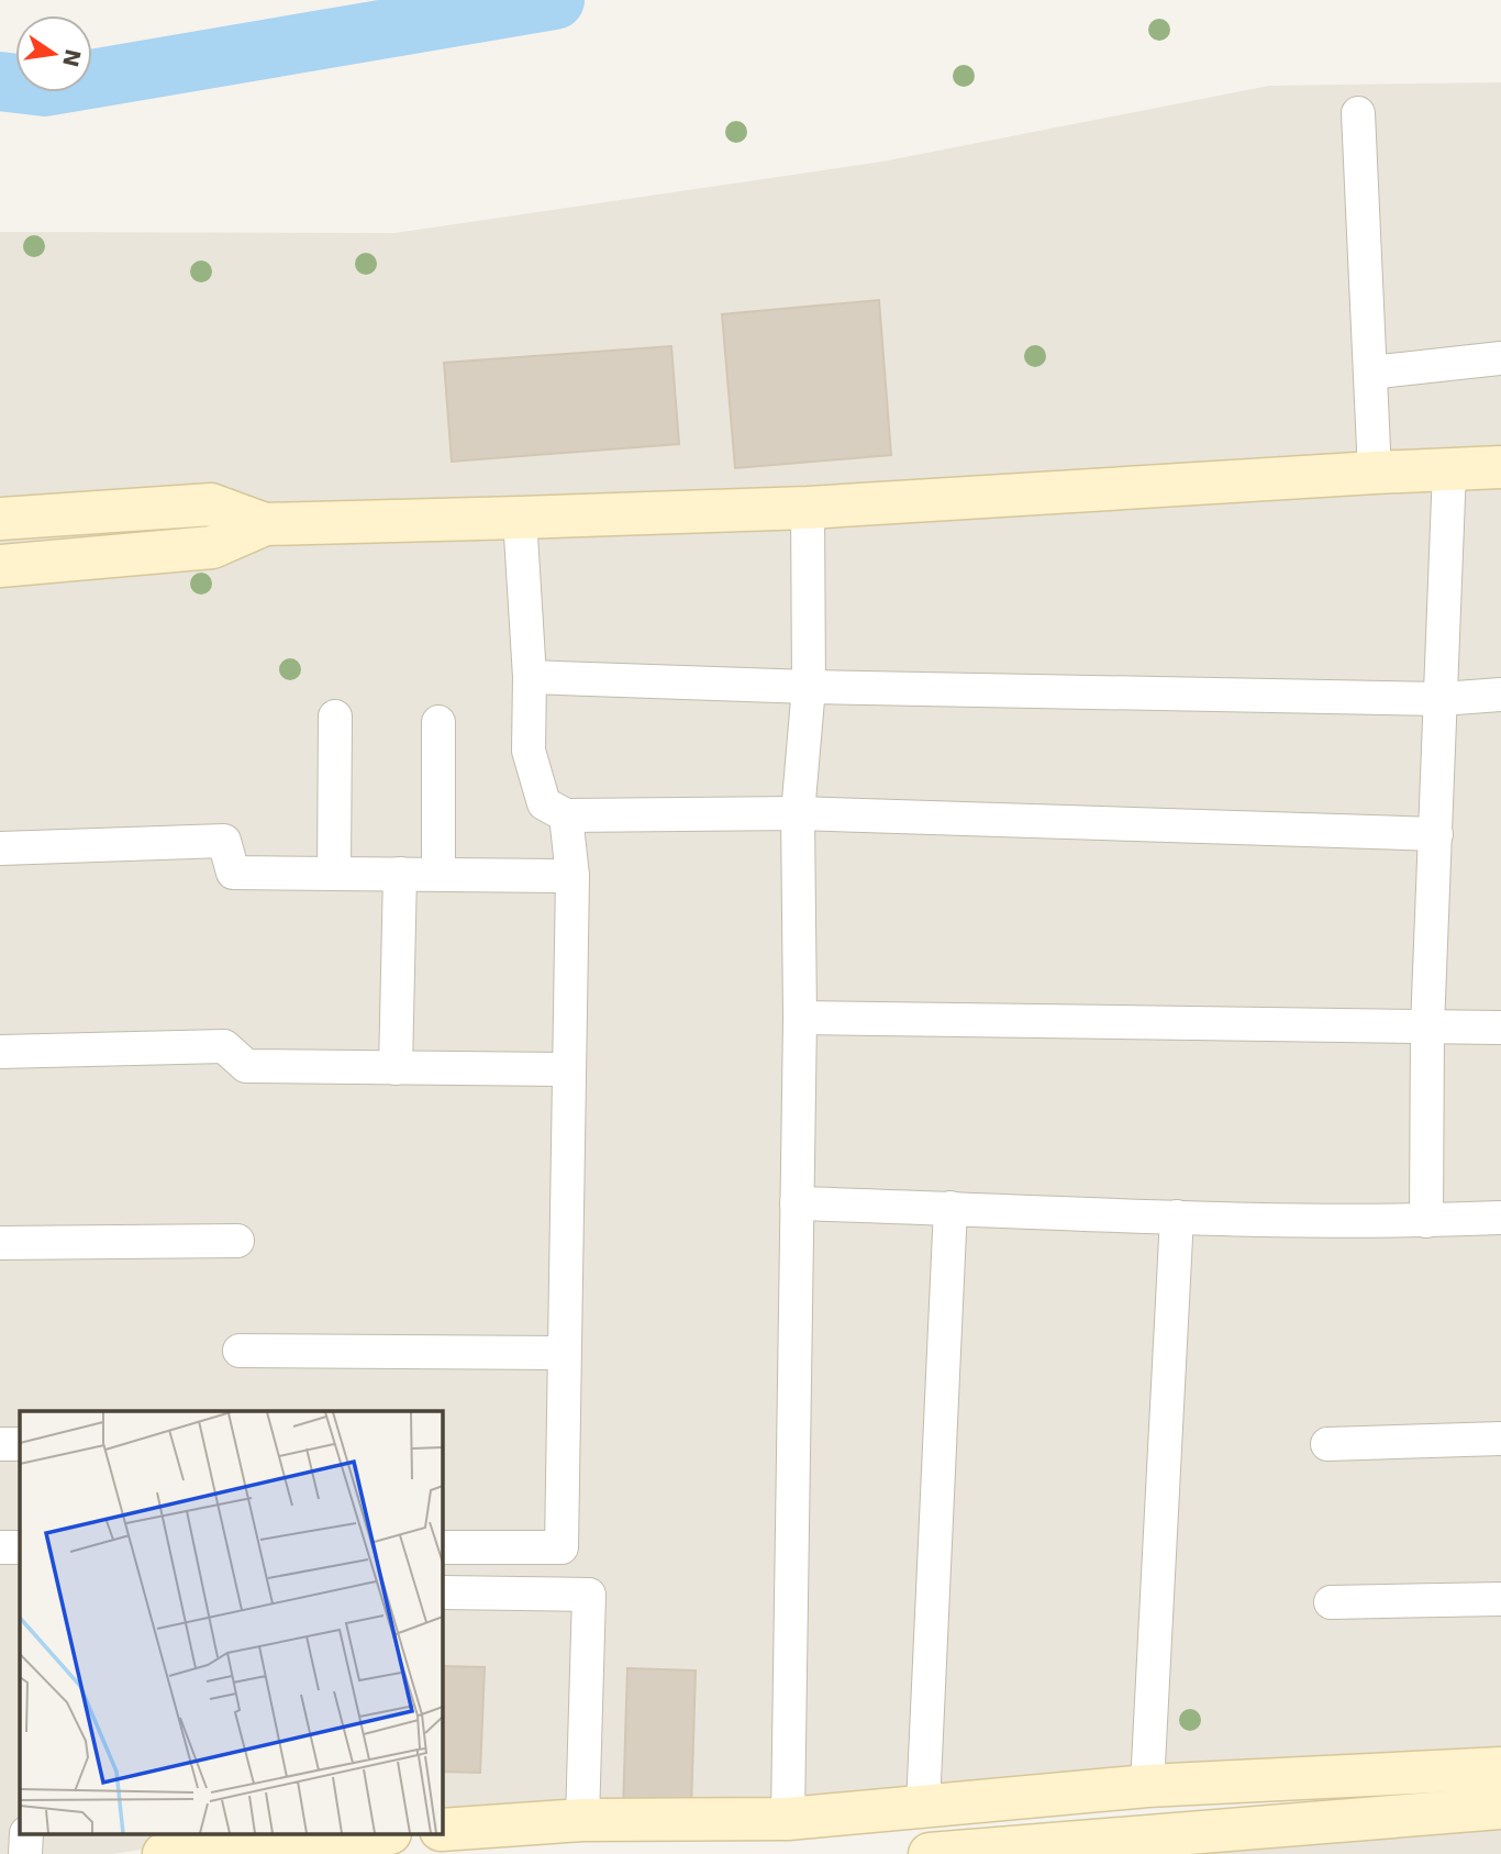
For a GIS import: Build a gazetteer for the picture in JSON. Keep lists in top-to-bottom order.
{
  "north": "right"
}
